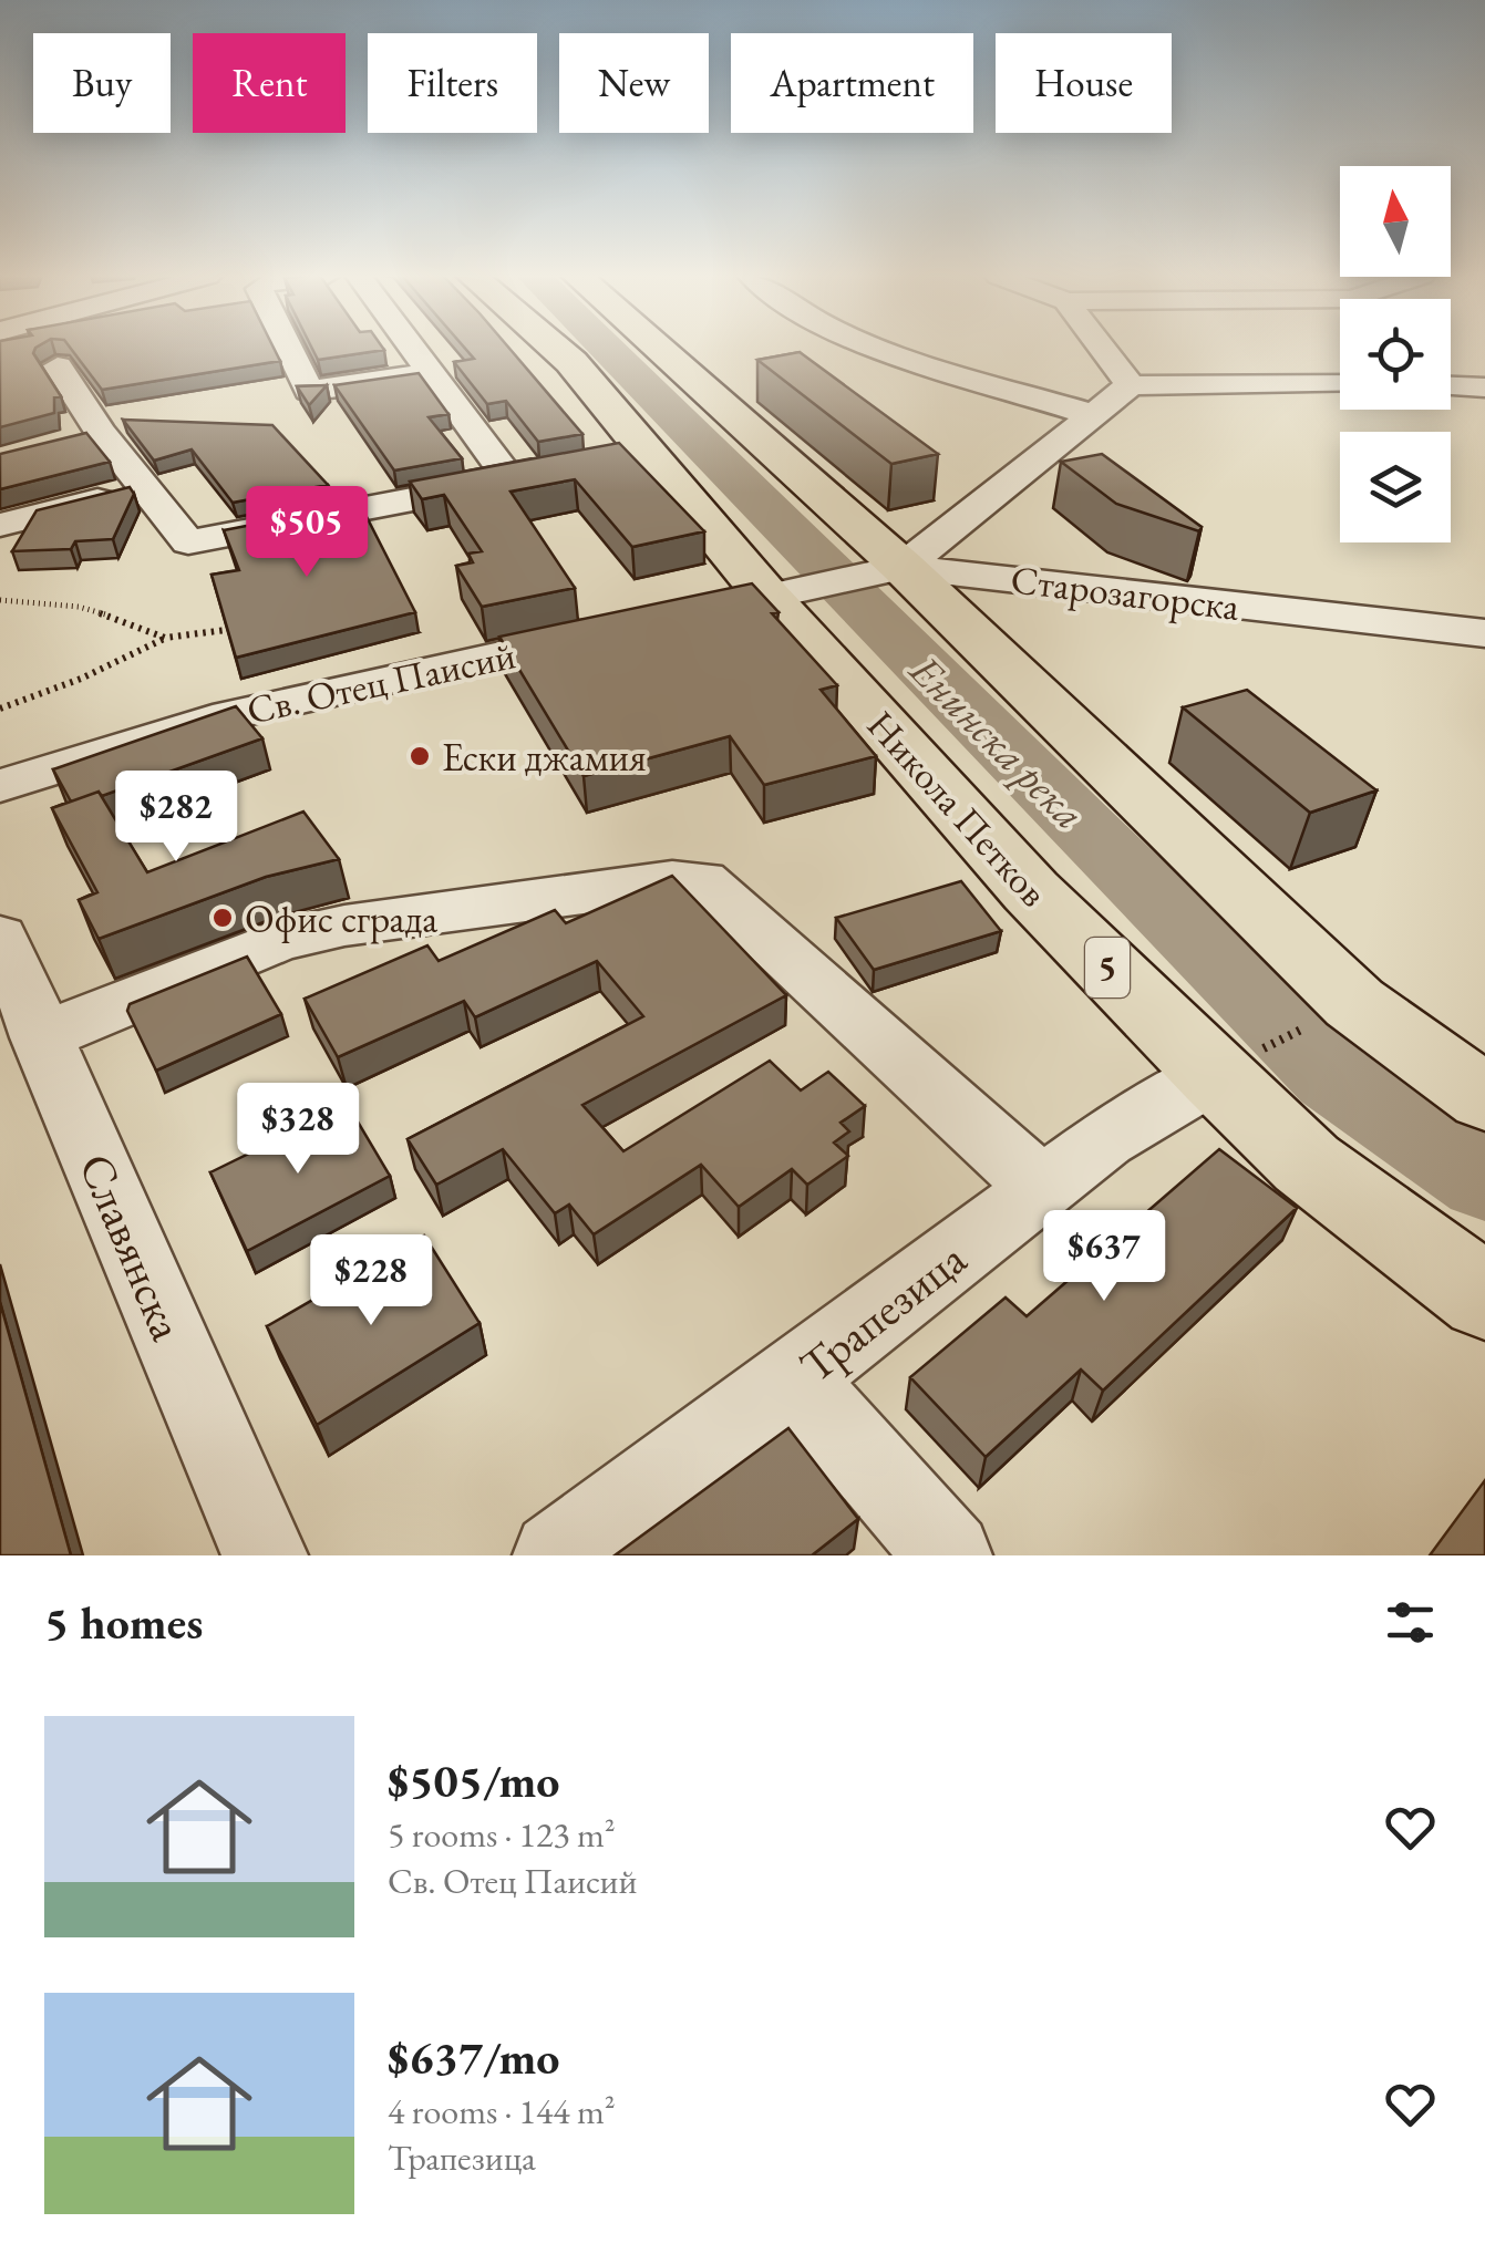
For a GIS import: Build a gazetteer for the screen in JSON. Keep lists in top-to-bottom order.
{
  "streets": {
    "main road": ["Никола Петков", "5"],
    "street": [
      "Старозагорска",
      "Св. Отец Паисий",
      "Славянска",
      "Трапезица"
    ]
  },
  "crossings": [
    ["Старозагорска", "Никола Петков"],
    ["Никола Петков", "Трапезица"]
  ],
  "water": ["Енинска река"],
  "places": ["Ески джамия", "Офис сграда"],
  "north": "top",
  "page": {
    "chip": [
      "Buy",
      "Rent",
      "Filters",
      "New",
      "Apartment",
      "House"
    ],
    "price": [
      "$505",
      "$282",
      "$328",
      "$637",
      "$228"
    ],
    "heading": "5 homes",
    "list": [
      {
        "name": "$505/mo",
        "note": "5 rooms · 123 m² · Св. Отец Паисий"
      },
      {
        "name": "$637/mo",
        "note": "4 rooms · 144 m² · Трапезица"
      }
    ]
  }
}
